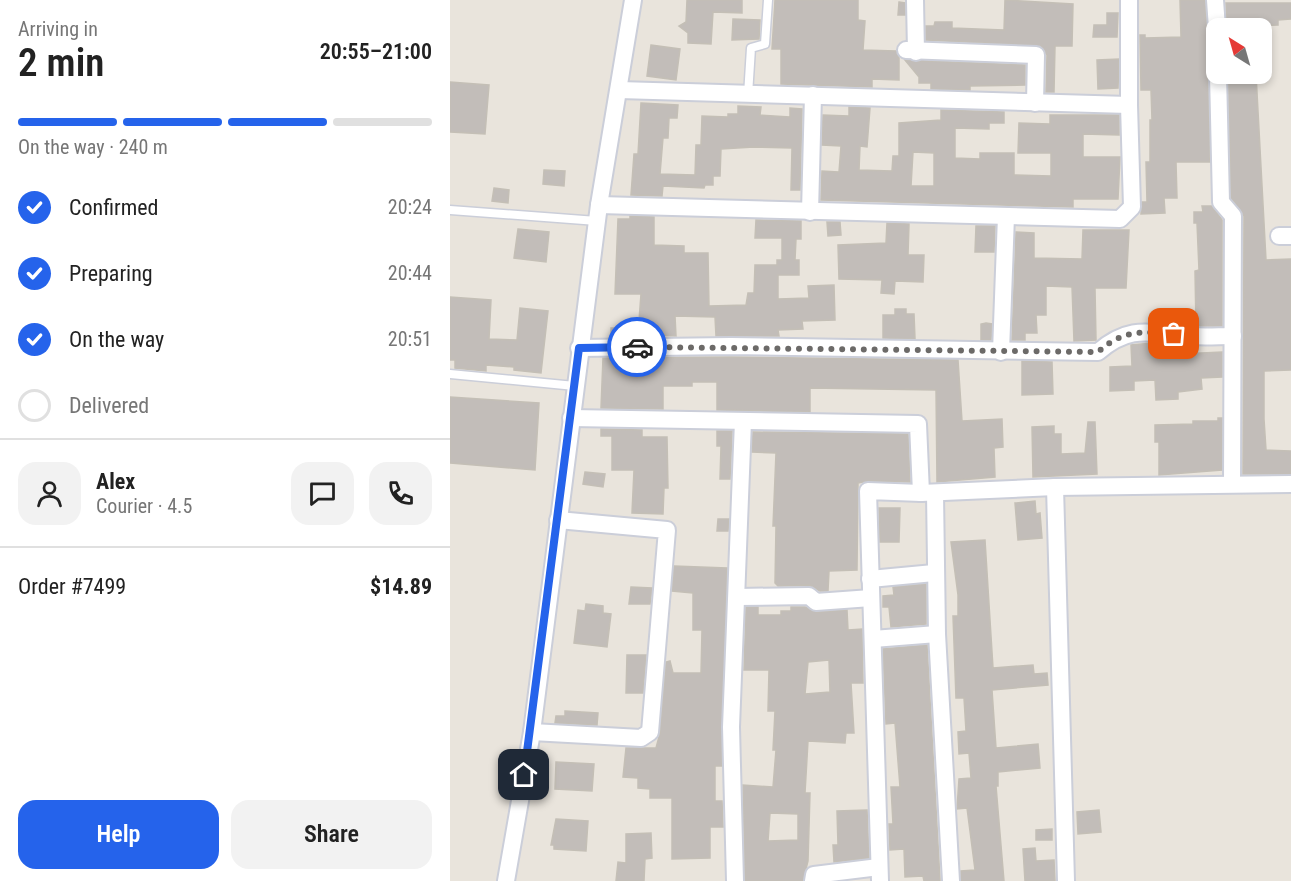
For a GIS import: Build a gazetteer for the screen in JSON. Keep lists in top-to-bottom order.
{
  "north": "top left",
  "page": {
    "heading": ["2 min", "Arriving in", "20:55–21:00"],
    "panel": [
      "Alex",
      "Courier · 4.5",
      "Order #7499",
      "$14.89"
    ],
    "bar": "On the way · 240 m",
    "list": [
      ["Confirmed", "20:24"],
      ["Preparing", "20:44"],
      ["On the way", "20:51"],
      "Delivered"
    ],
    "buttons": ["Help", "Share"]
  }
}
